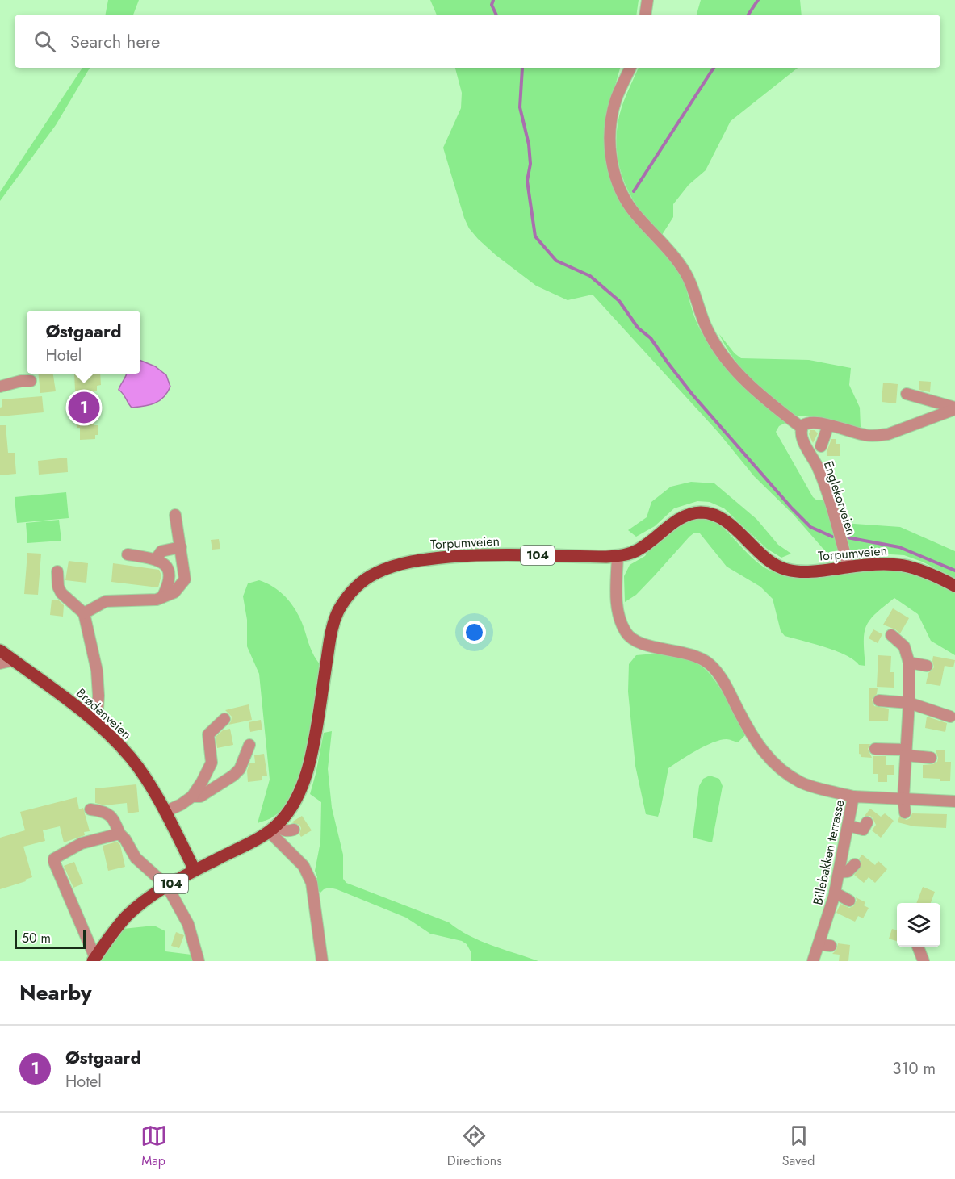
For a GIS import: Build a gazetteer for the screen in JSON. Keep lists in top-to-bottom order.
{
  "streets": {
    "main road": ["Torpumveien", "104", "Brødenveien"],
    "street": ["Englekorveien", "Billebakken terrasse"]
  },
  "crossings": [
    ["Englekorveien", "Torpumveien"],
    ["Torpumveien", "Brødenveien"]
  ],
  "scale_bar": "50 m",
  "page": {
    "search": "Search here",
    "popup": ["Østgaard", "Hotel"],
    "pins": "1",
    "scale": "50 m",
    "heading": "Nearby",
    "list": [
      {
        "mark": "1",
        "name": "Østgaard",
        "note": "Hotel",
        "value": "310 m"
      }
    ],
    "nav": ["Map", "Directions", "Saved"]
  }
}
